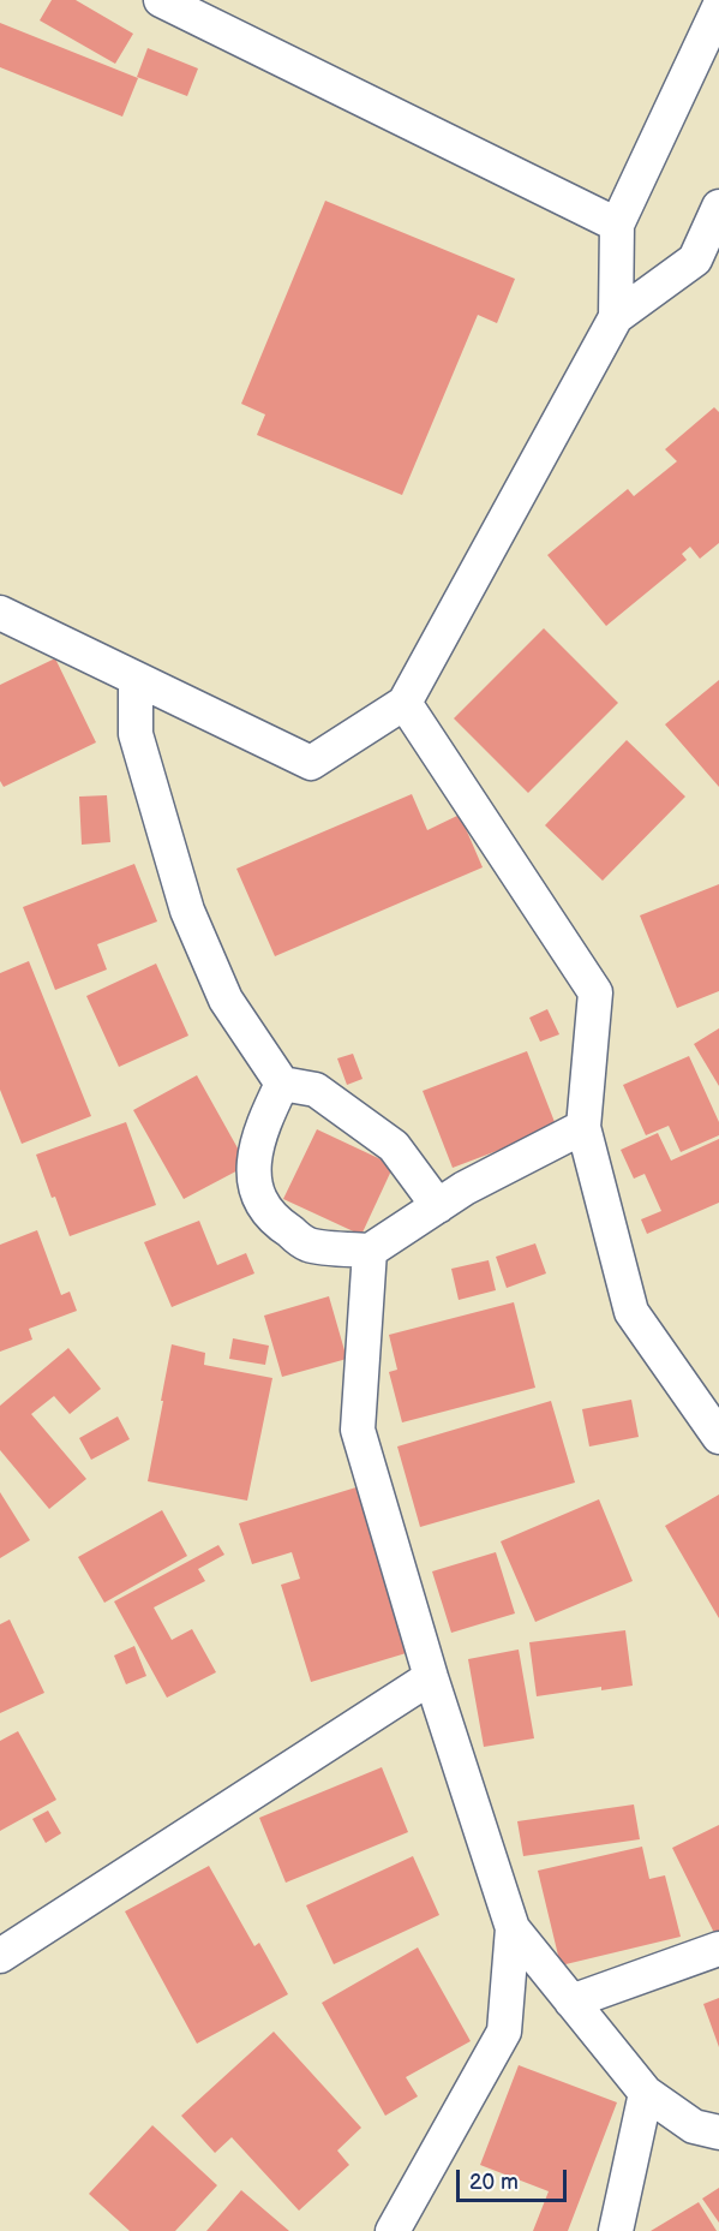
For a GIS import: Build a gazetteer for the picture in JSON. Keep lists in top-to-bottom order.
{
  "scale_bar": "20 m"
}
